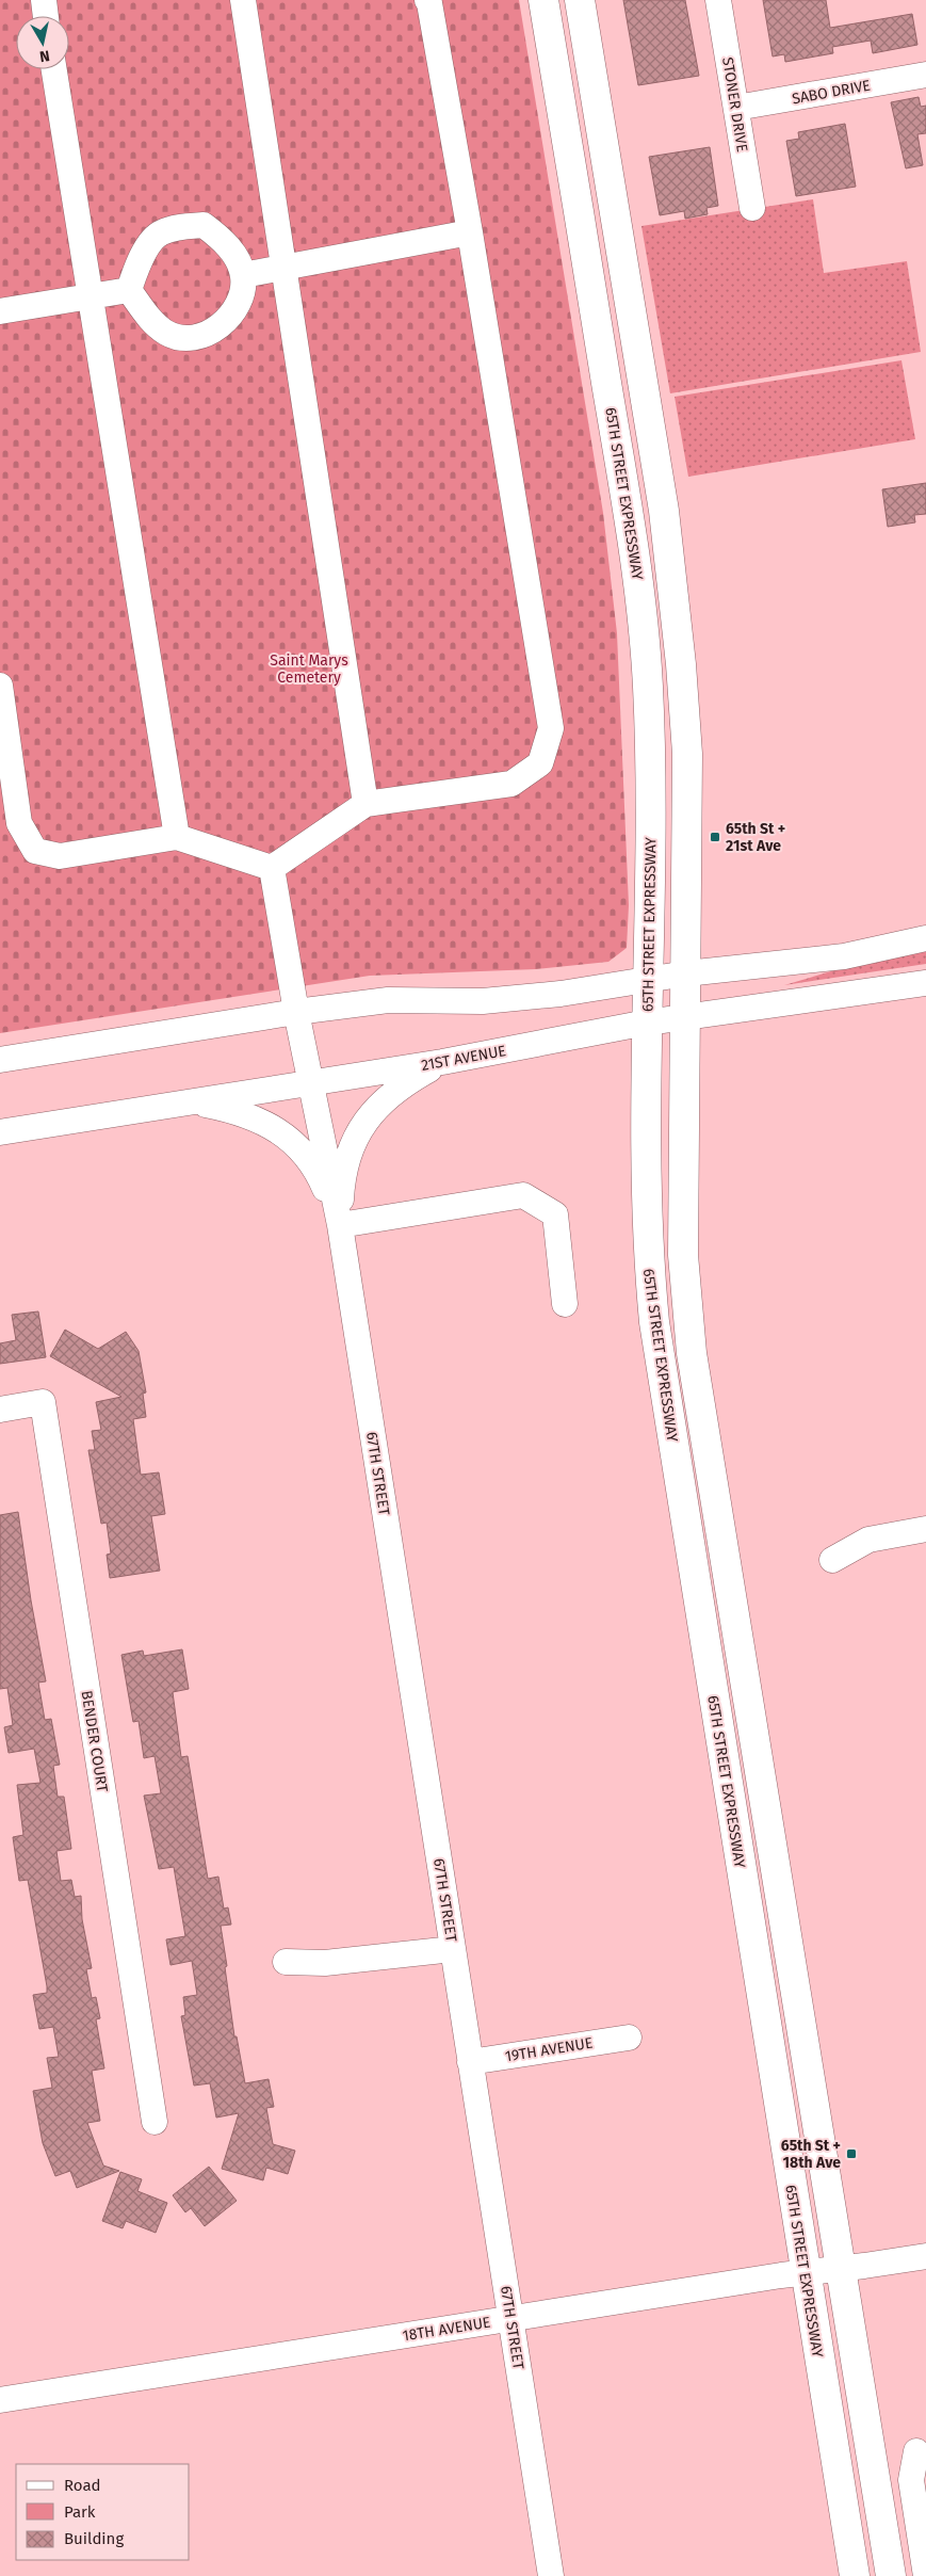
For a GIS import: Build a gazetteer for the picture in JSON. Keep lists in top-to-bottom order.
{
  "streets": {
    "main road": ["65TH STREET EXPRESSWAY"],
    "street": [
      "SABO DRIVE",
      "STONER DRIVE",
      "21ST AVENUE",
      "67TH STREET",
      "BENDER COURT",
      "19TH AVENUE",
      "18TH AVENUE"
    ]
  },
  "crossings": [
    ["SABO DRIVE", "STONER DRIVE"],
    ["65TH STREET EXPRESSWAY", "21ST AVENUE"],
    ["65TH STREET EXPRESSWAY", "18TH AVENUE"],
    ["21ST AVENUE", "67TH STREET"],
    ["67TH STREET", "19TH AVENUE"],
    ["67TH STREET", "18TH AVENUE"]
  ],
  "parks": ["Saint Marys Cemetery"],
  "places": {
    "transit": ["65th St + 21st Ave", "65th St + 18th Ave"]
  },
  "legend": ["Road", "Park", "Building"],
  "north": "bottom"
}
